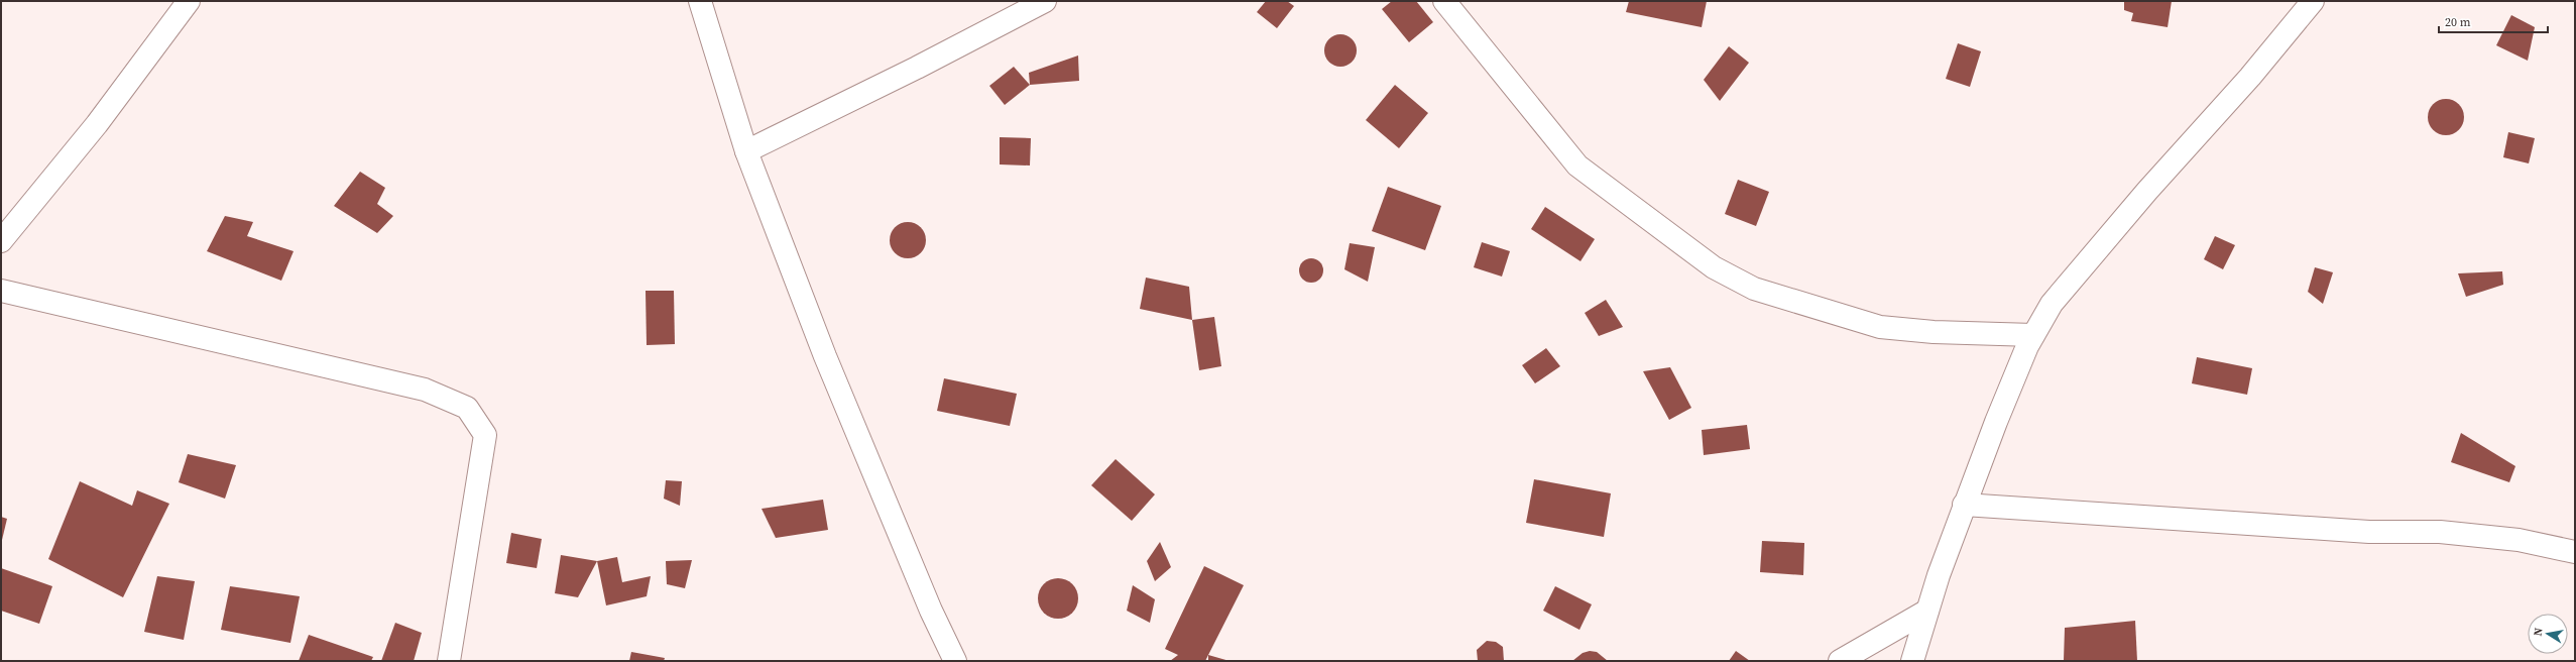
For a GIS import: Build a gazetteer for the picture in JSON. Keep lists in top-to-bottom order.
{
  "scale_bar": "20 m",
  "north": "left"
}
